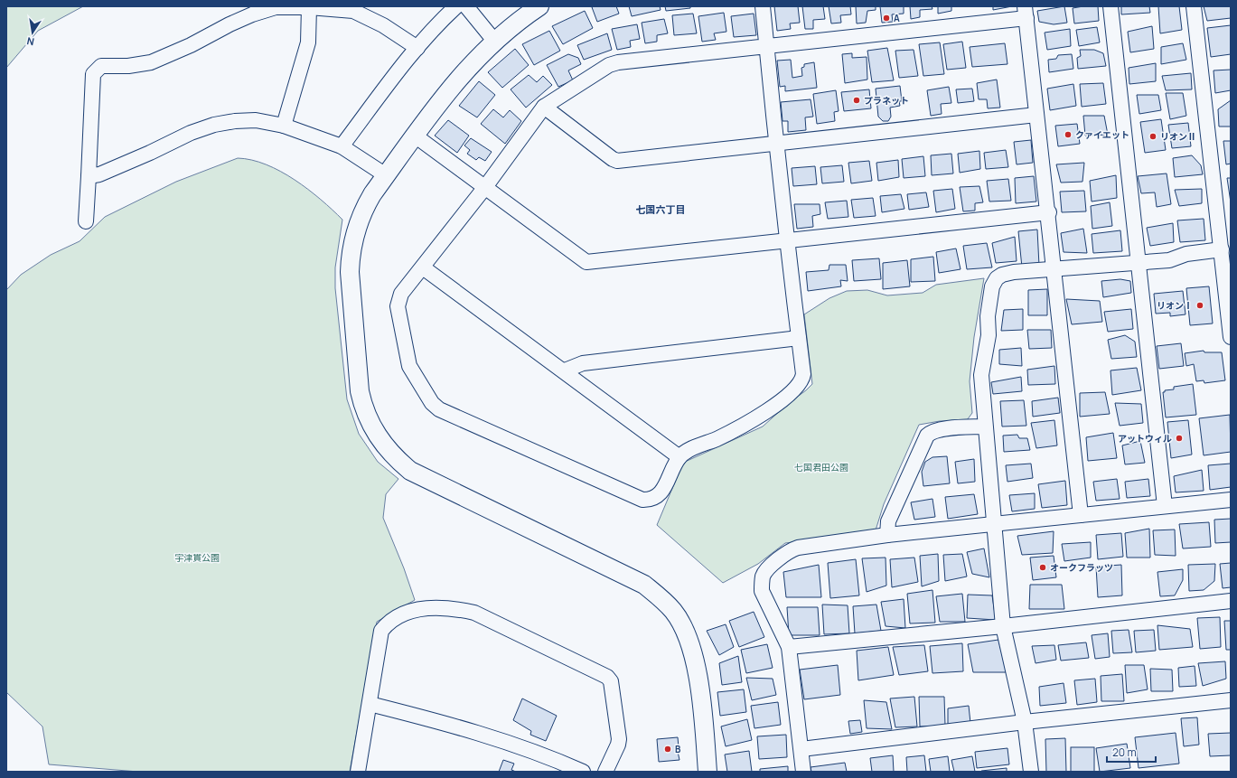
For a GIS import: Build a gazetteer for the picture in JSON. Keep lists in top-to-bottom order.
{
  "districts": ["七国六丁目"],
  "parks": ["七国君田公園", "宇津貫公園"],
  "places": [
    "A",
    "プラネット",
    "クァイエット",
    "リオンⅡ",
    "リオンⅠ",
    "アットウィル",
    "オークフラッツ",
    "B"
  ],
  "scale_bar": "20 m",
  "north": "bottom"
}
